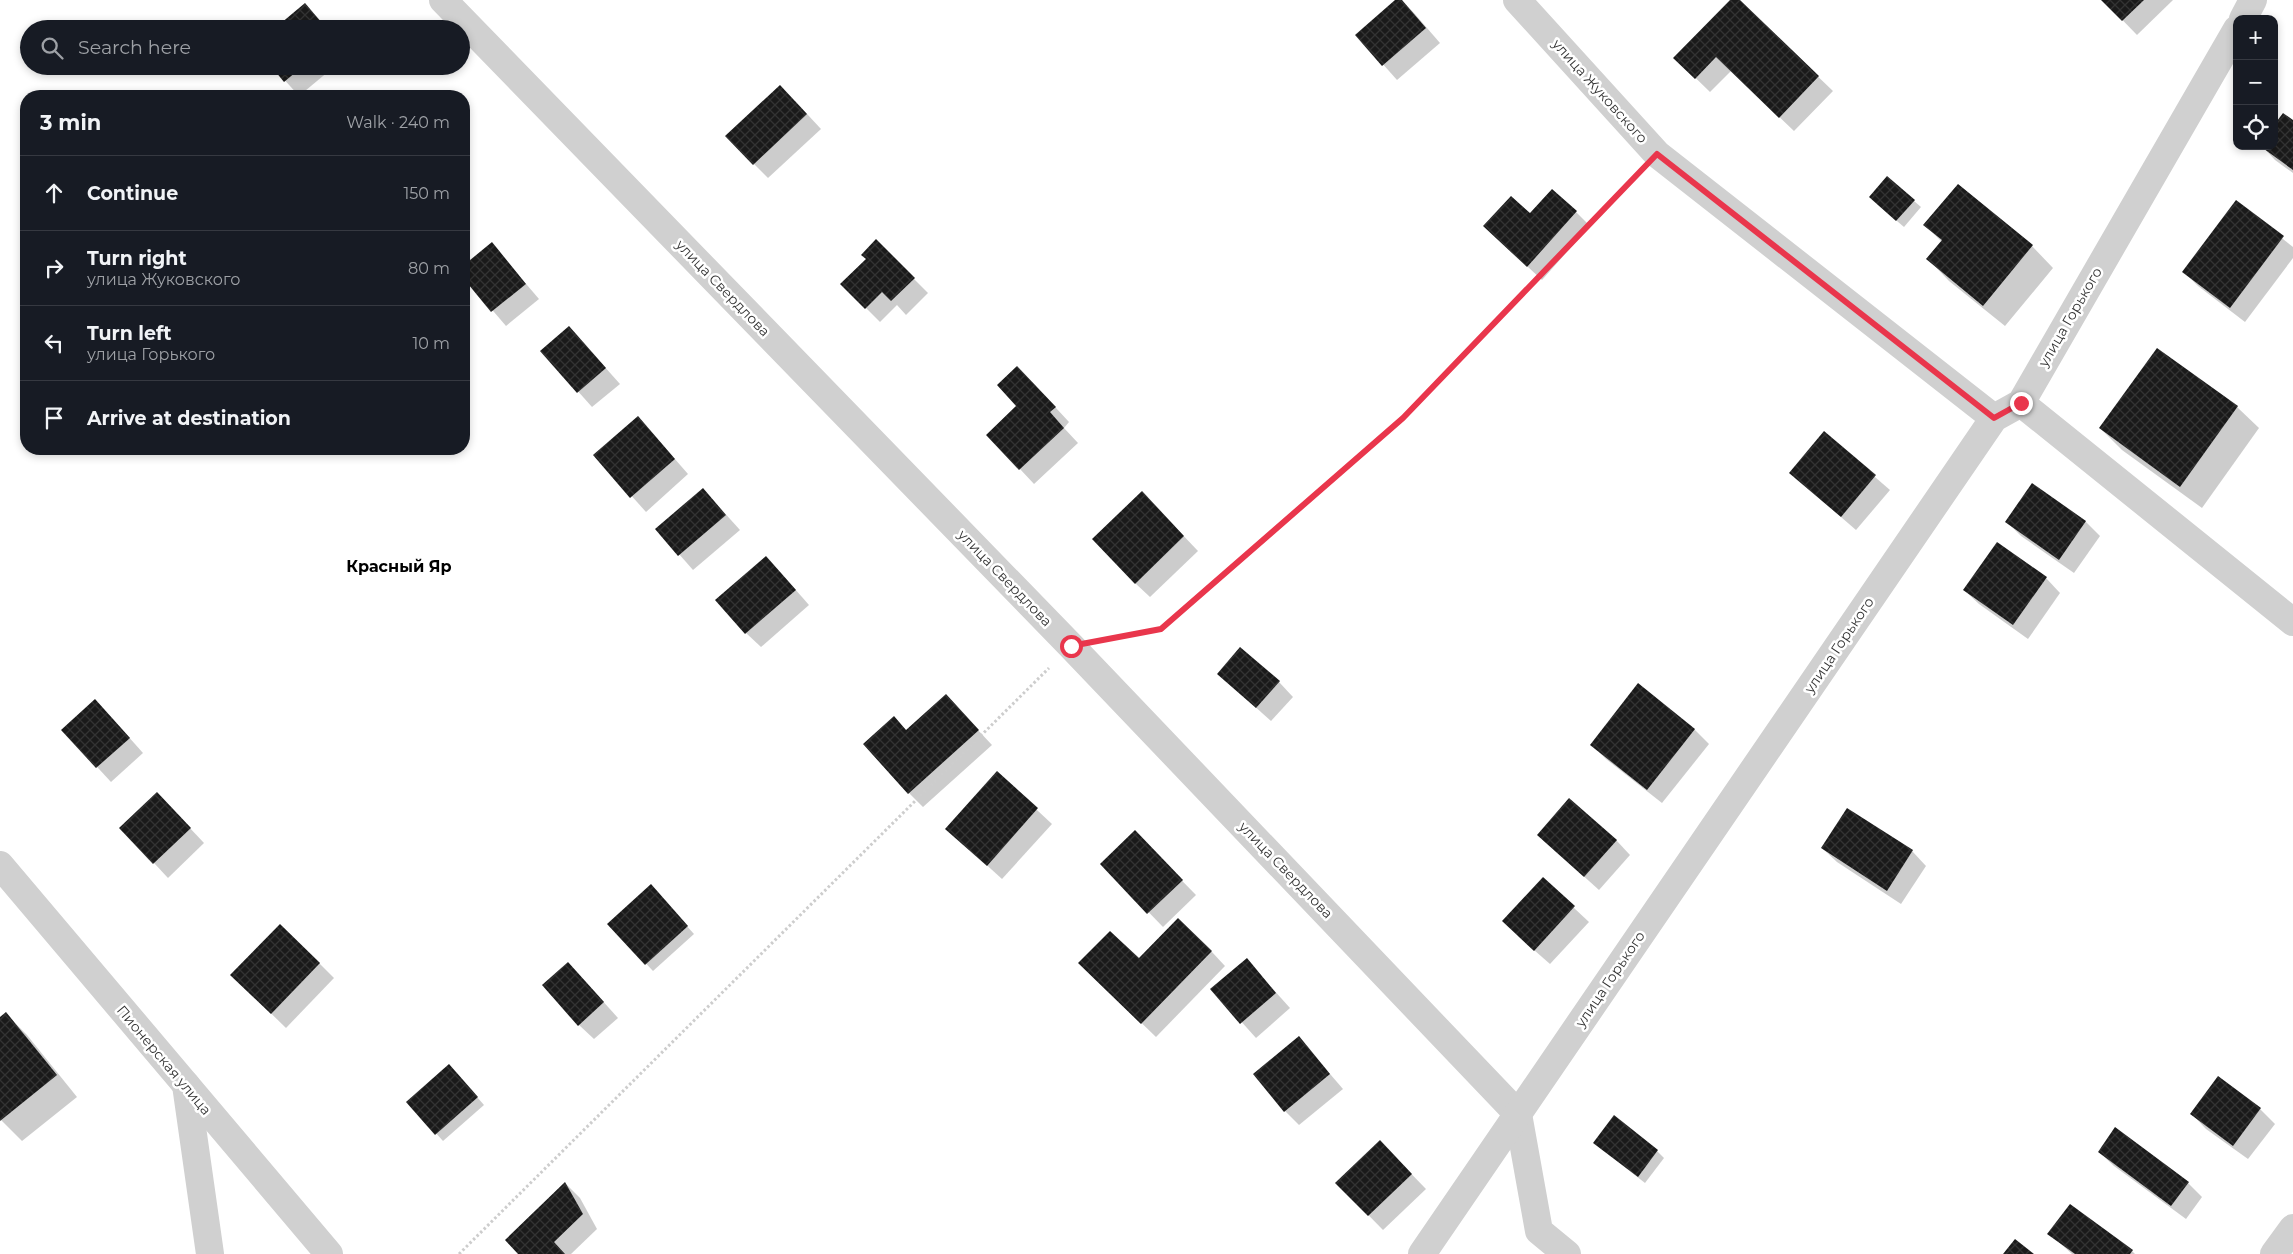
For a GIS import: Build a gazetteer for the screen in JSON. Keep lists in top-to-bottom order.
{
  "streets": {
    "street": [
      "улица Жуковского",
      "улица Свердлова",
      "улица Горького",
      "Пионерская улица"
    ]
  },
  "crossings": [
    ["улица Жуковского", "улица Горького"],
    ["улица Свердлова", "улица Горького"]
  ],
  "districts": ["Красный Яр"],
  "page": {
    "map_buttons": ["+", "−"],
    "search": "Search here",
    "heading": ["3 min", "Walk · 240 m"],
    "list": [
      ["Continue", "150 m"],
      ["Turn right", "улица Жуковского", "80 m"],
      ["Turn left", "улица Горького", "10 m"],
      "Arrive at destination"
    ]
  }
}
